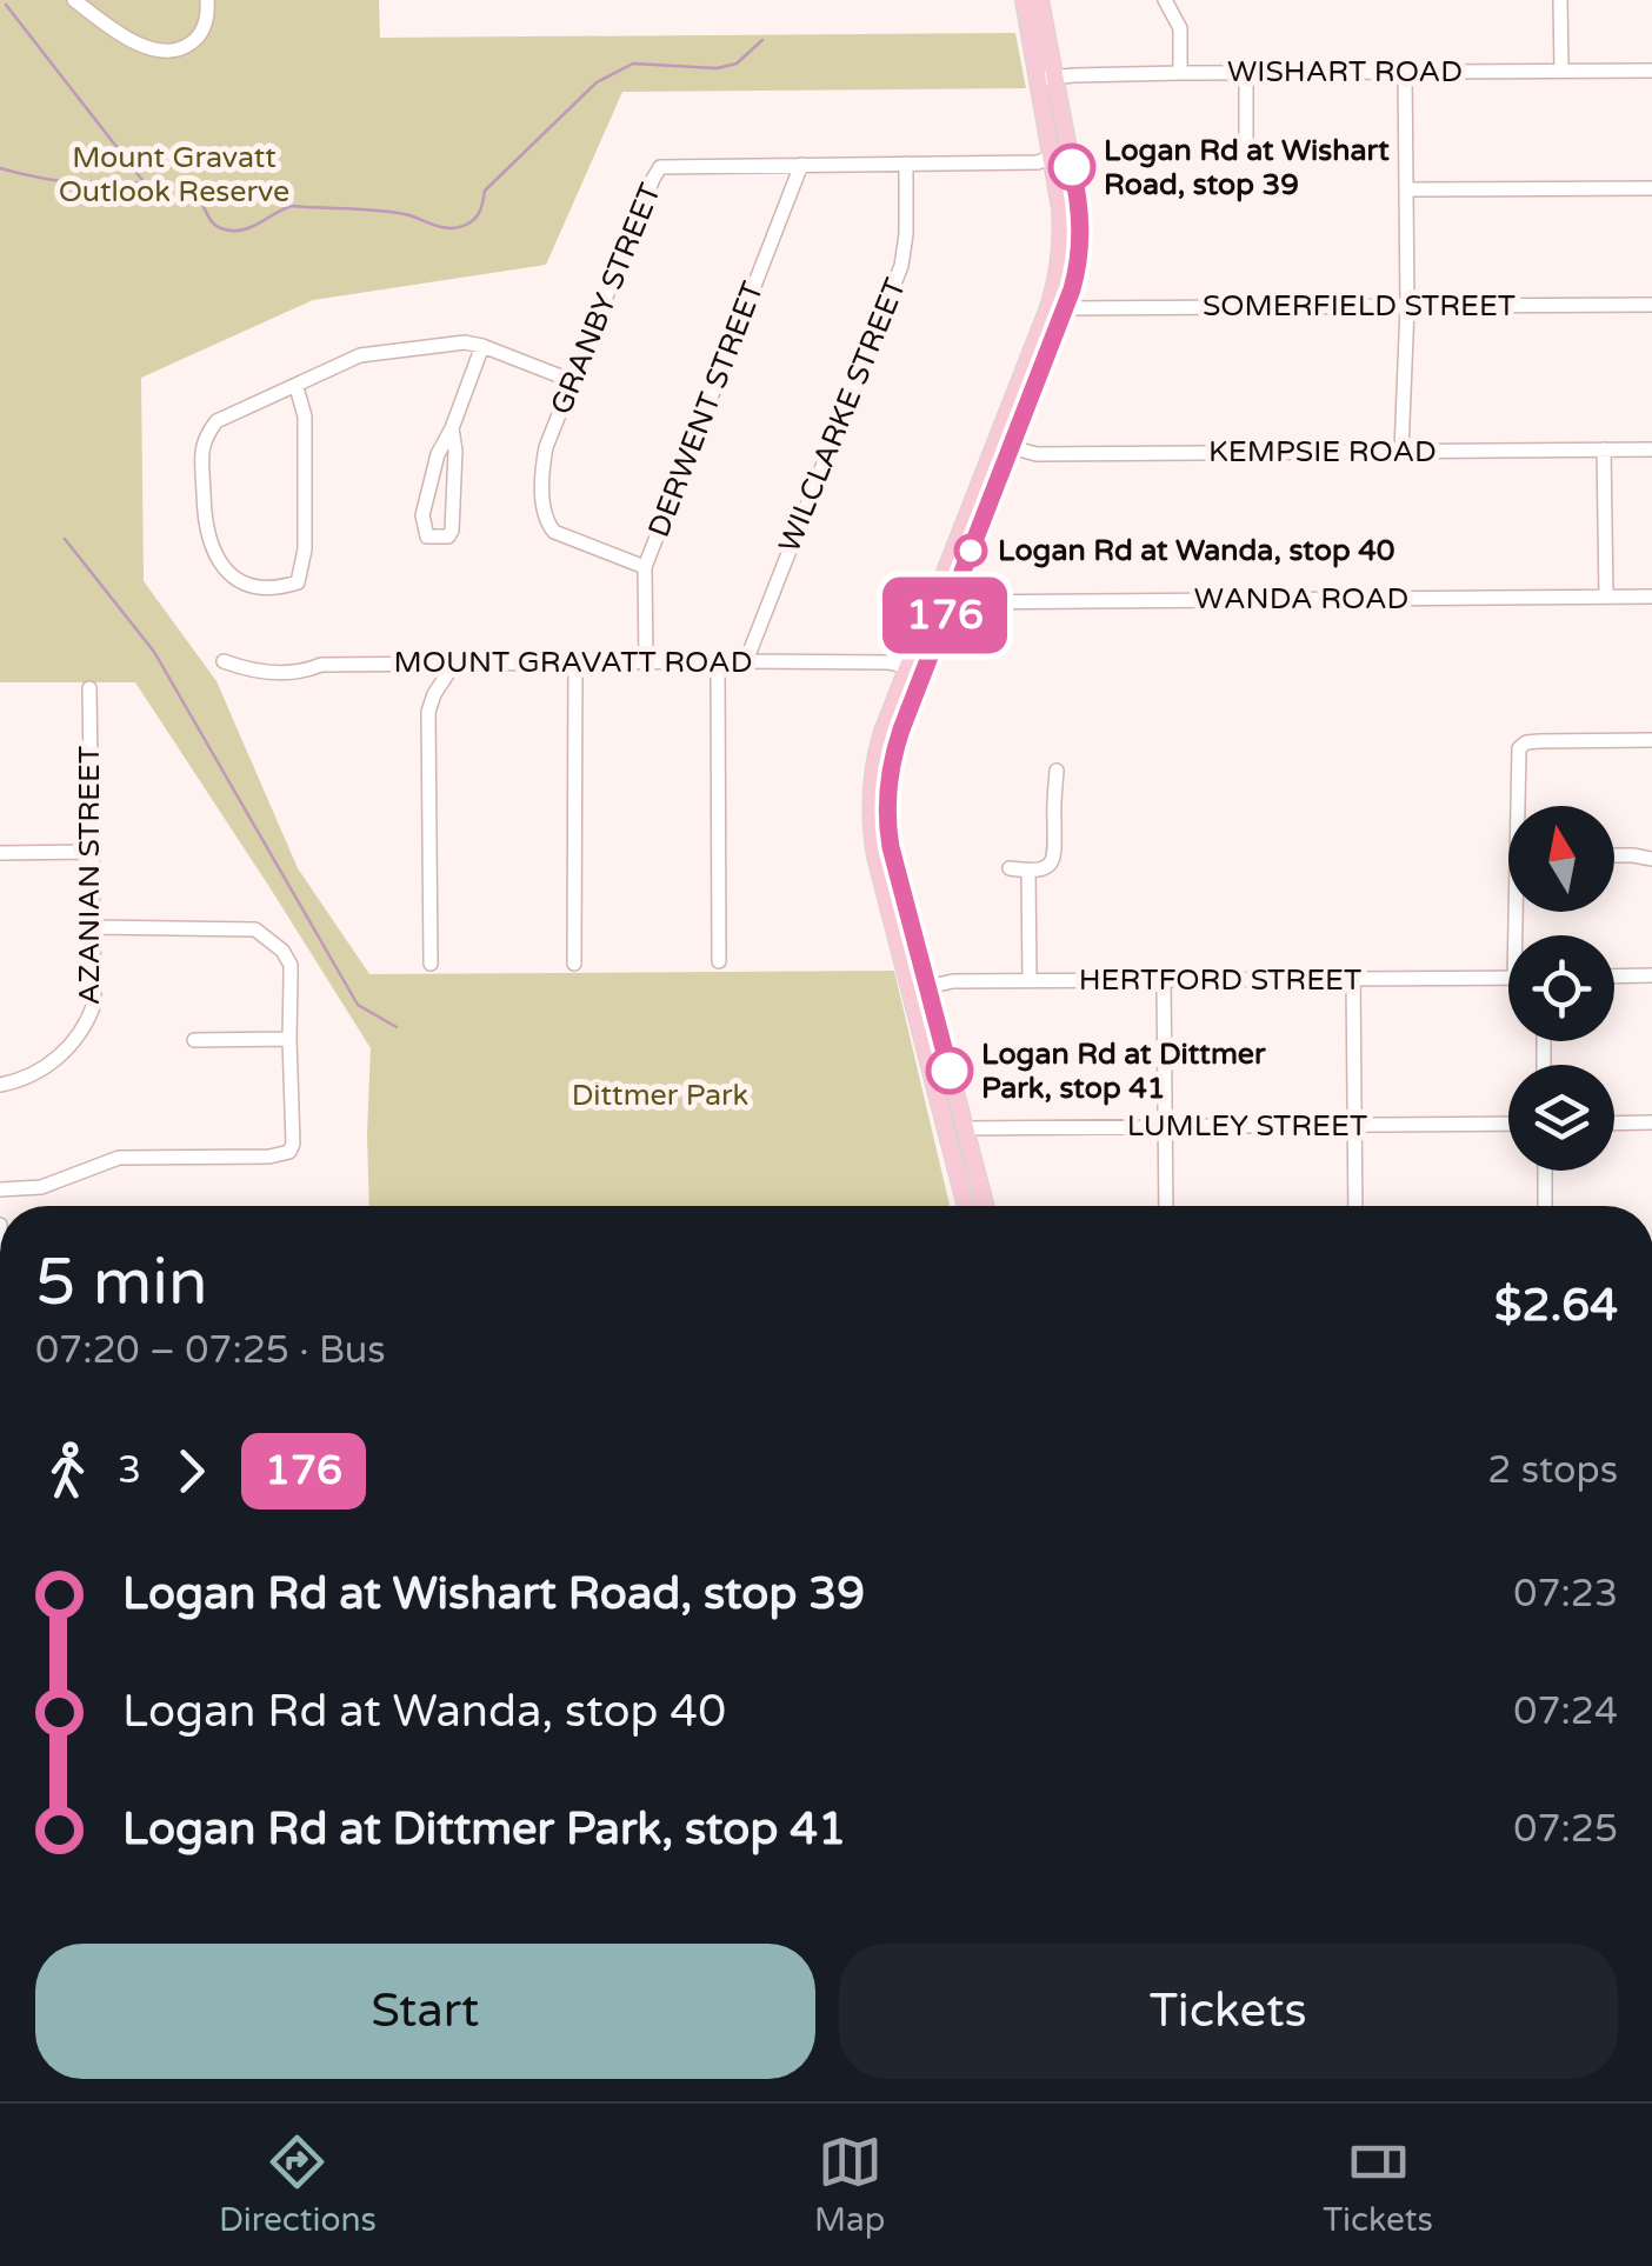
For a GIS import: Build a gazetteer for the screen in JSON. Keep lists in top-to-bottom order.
{
  "streets": {
    "street": [
      "WISHART ROAD",
      "GRANBY STREET",
      "SOMERFIELD STREET",
      "DERWENT STREET",
      "WILCLARKE STREET",
      "KEMPSIE ROAD",
      "WANDA ROAD",
      "MOUNT GRAVATT ROAD",
      "AZANIAN STREET",
      "HERTFORD STREET",
      "LUMLEY STREET"
    ]
  },
  "crossings": [
    ["GRANBY STREET", "DERWENT STREET"],
    ["GRANBY STREET", "WILCLARKE STREET"],
    ["DERWENT STREET", "MOUNT GRAVATT ROAD"],
    ["WILCLARKE STREET", "MOUNT GRAVATT ROAD"]
  ],
  "parks": ["Mount Gravatt Outlook Reserve", "Dittmer Park"],
  "places": ["Logan Rd at Wishart Road, stop 39", "Logan Rd at Wanda, stop 40", "Logan Rd at Dittmer Park, stop 41"],
  "lines": ["bus line 176"],
  "north": "top",
  "page": {
    "on_map": "176",
    "heading": ["5 min", "07:20 – 07:25 · Bus", "$2.64"],
    "legs": ["3", "176", "2 stops"],
    "list": [
      {
        "name": "Logan Rd at Wishart Road, stop 39",
        "value": "07:23"
      },
      {
        "name": "Logan Rd at Wanda, stop 40",
        "value": "07:24"
      },
      {
        "name": "Logan Rd at Dittmer Park, stop 41",
        "value": "07:25"
      }
    ],
    "buttons": ["Start", "Tickets"],
    "tabs": ["Directions", "Map", "Tickets"]
  }
}
